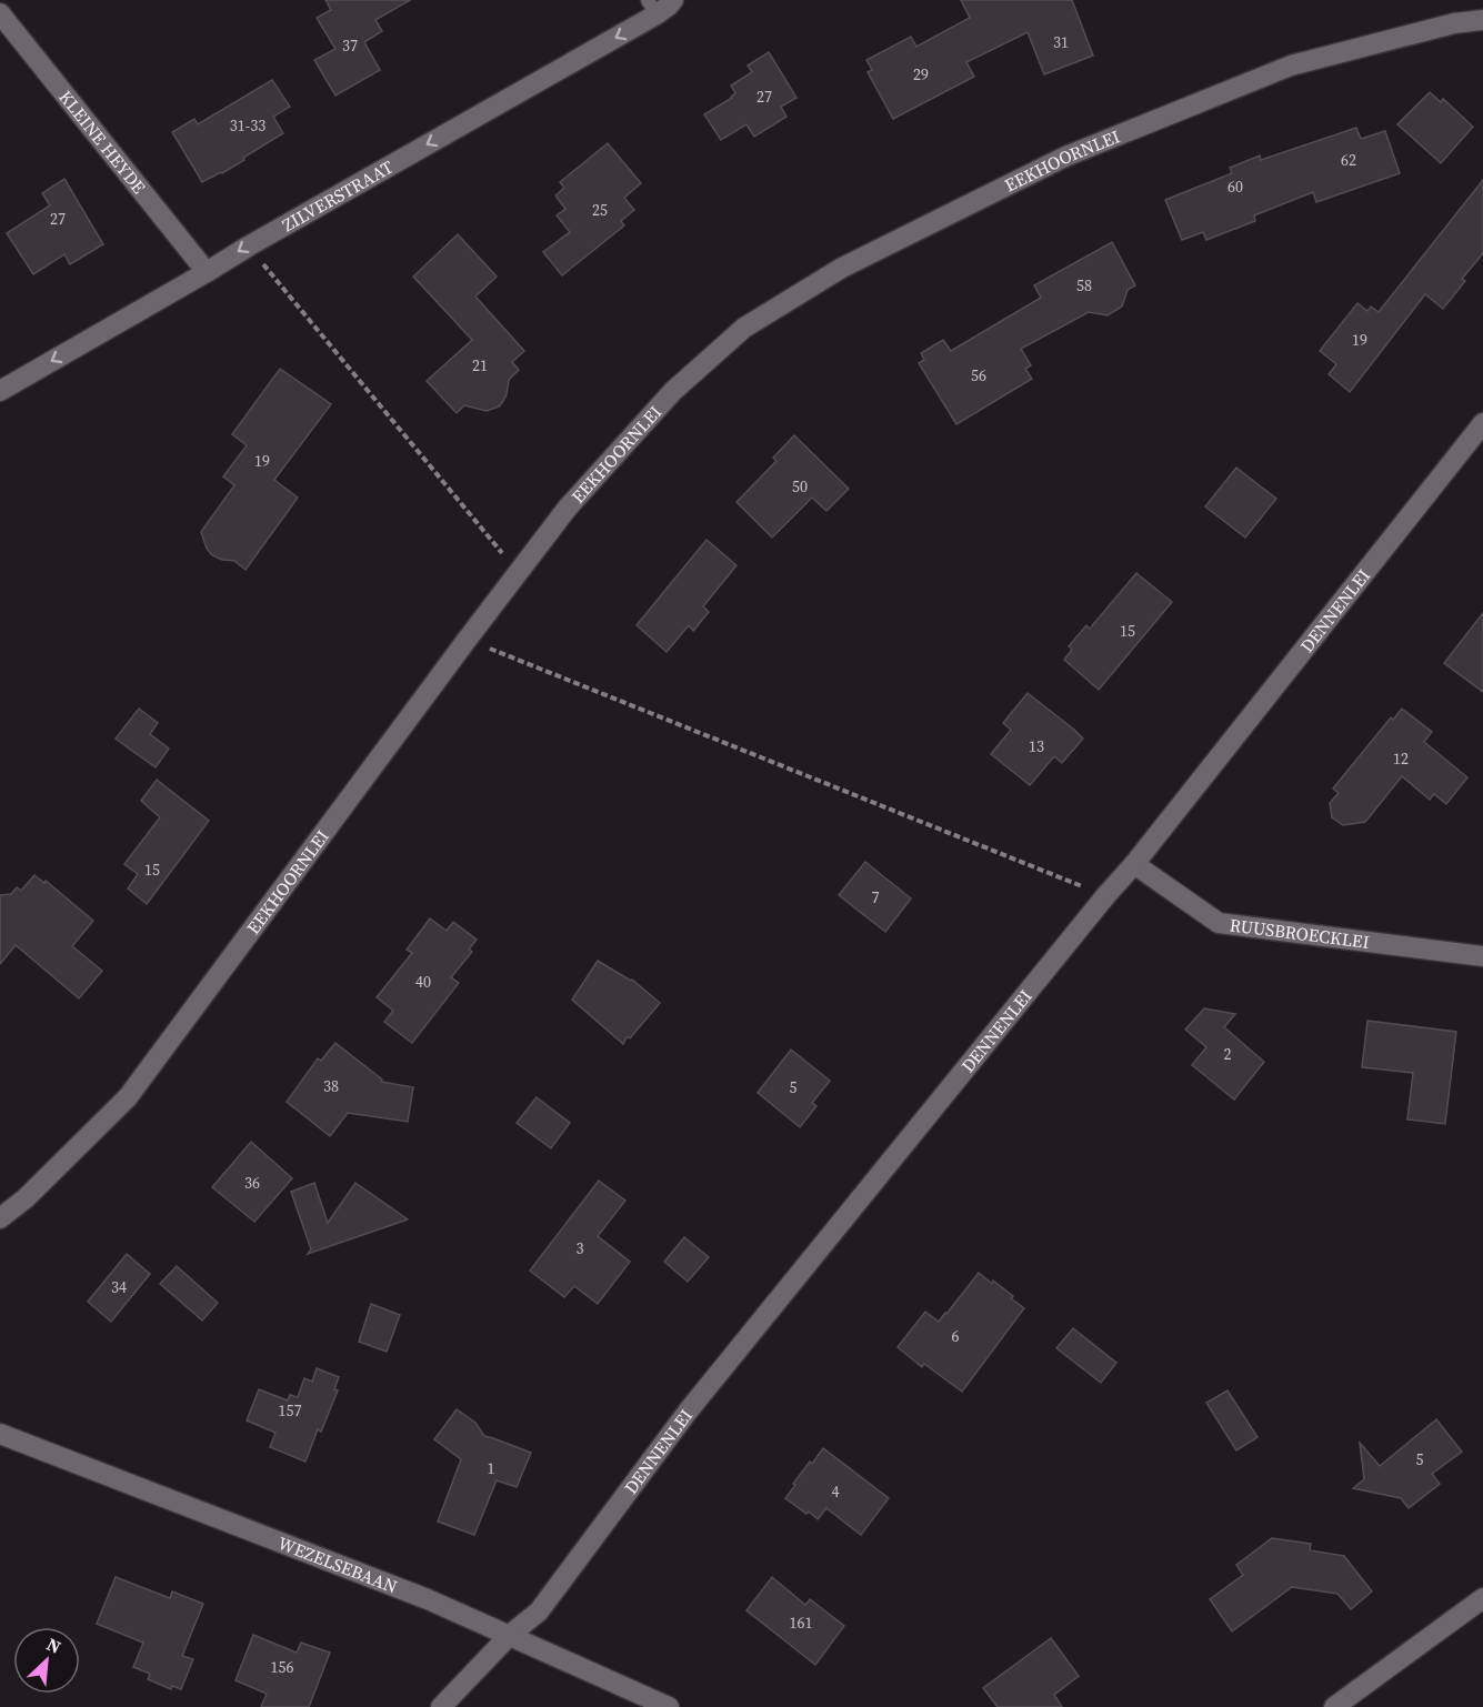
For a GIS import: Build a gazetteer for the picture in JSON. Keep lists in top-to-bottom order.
{
  "streets": {
    "street": [
      "KLEINE HEYDE",
      "EEKHOORNLEI",
      "ZILVERSTRAAT",
      "DENNENLEI",
      "RUUSBROECKLEI",
      "WEZELSEBAAN"
    ]
  },
  "crossings": [
    ["KLEINE HEYDE", "ZILVERSTRAAT"],
    ["DENNENLEI", "RUUSBROECKLEI"],
    ["DENNENLEI", "WEZELSEBAAN"]
  ],
  "one_way": ["ZILVERSTRAAT"],
  "house_numbers": [
    "31",
    "37",
    "29",
    "27",
    "31-33",
    "62",
    "60",
    "25",
    "27",
    "58",
    "19",
    "21",
    "56",
    "19",
    "50",
    "15",
    "13",
    "12",
    "15",
    "7",
    "40",
    "2",
    "38",
    "5",
    "36",
    "3",
    "34",
    "6",
    "157",
    "5",
    "1",
    "4",
    "161",
    "156"
  ],
  "north": "top right"
}
